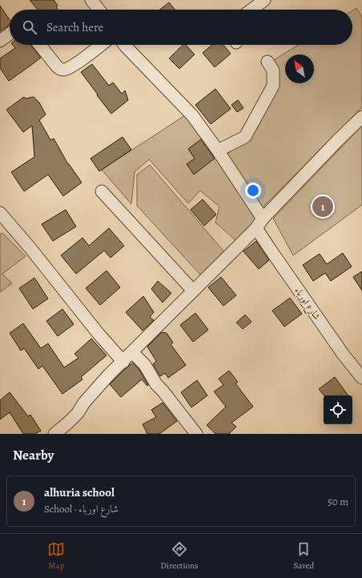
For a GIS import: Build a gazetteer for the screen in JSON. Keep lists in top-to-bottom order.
{
  "streets": {
    "street": ["شارع اورباء"]
  },
  "north": "top left",
  "page": {
    "search": "Search here",
    "pins": "1",
    "heading": "Nearby",
    "list": [
      {
        "mark": "1",
        "name": "alhuria school",
        "note": "School · شارع اورباء",
        "value": "50 m"
      }
    ],
    "nav": ["Map", "Directions", "Saved"]
  }
}
